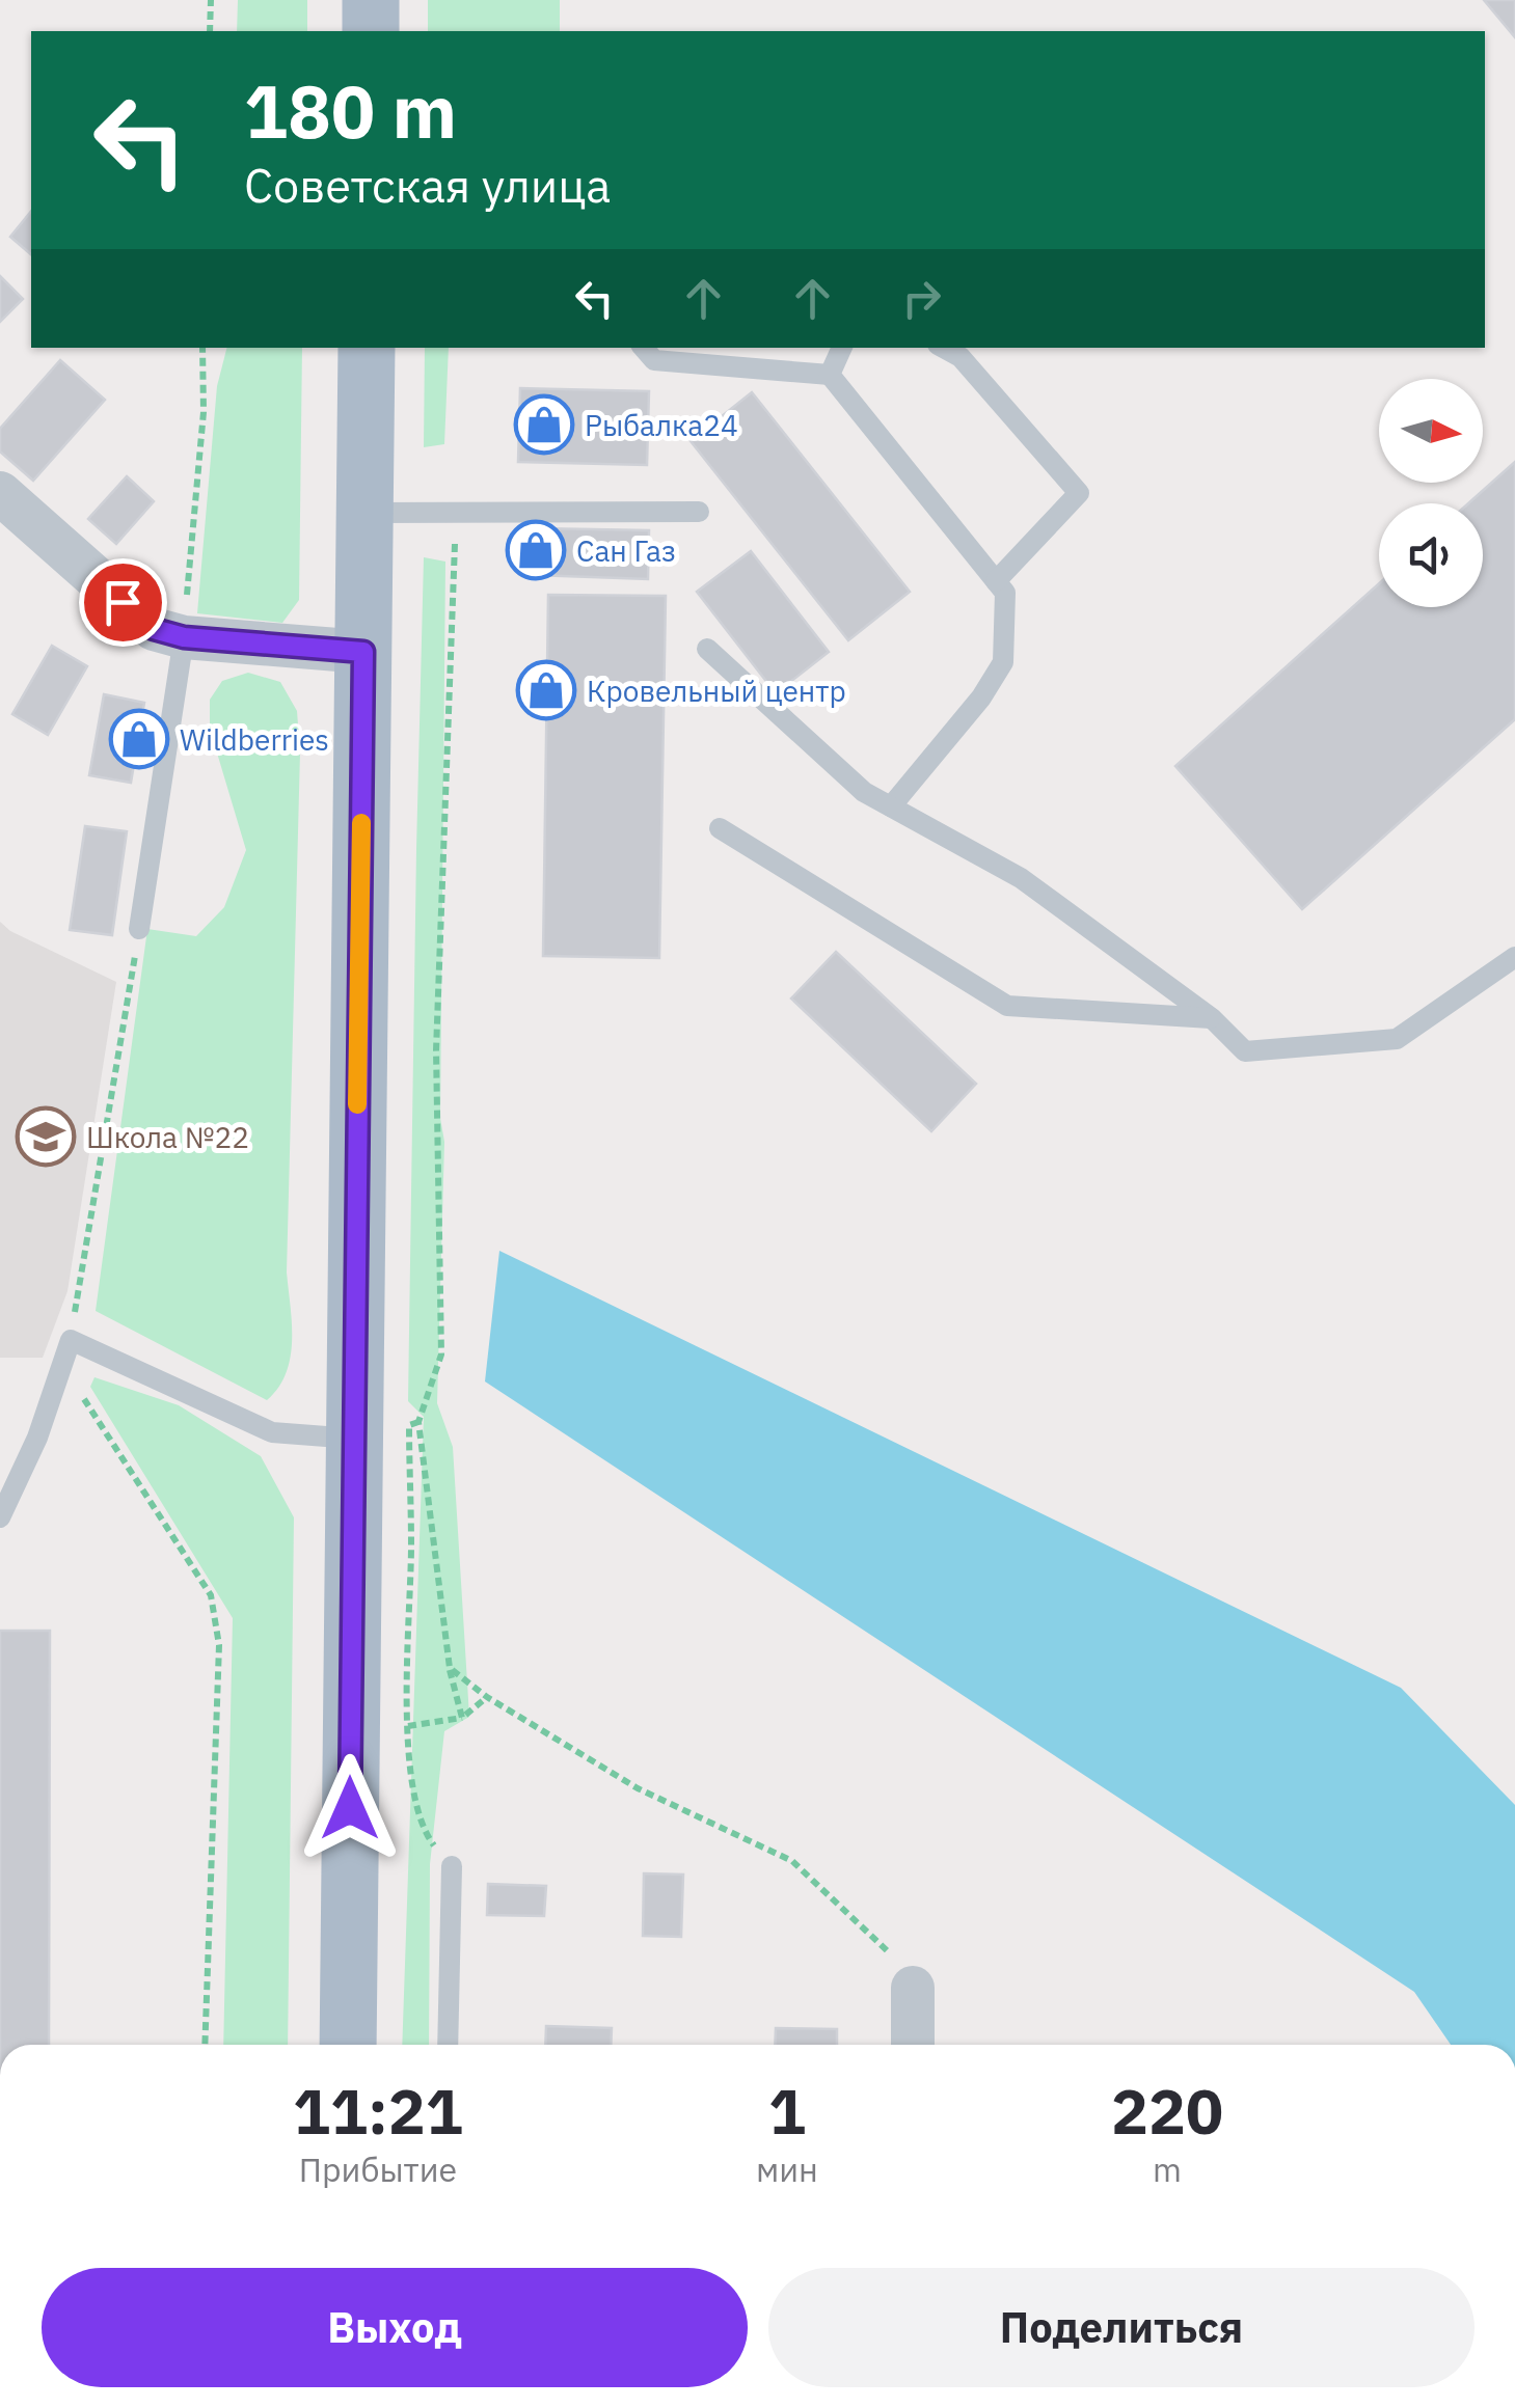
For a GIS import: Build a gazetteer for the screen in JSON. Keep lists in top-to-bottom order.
{
  "places": {
    "shop": [
      "Рыбалка24",
      "Сан Газ",
      "Кровельный центр",
      "Wildberries"
    ],
    "school or university": ["Школа №22"]
  },
  "north": "right",
  "page": {
    "turn": ["180 m", "Советская улица"],
    "eta": [
      "11:21",
      "Прибытие",
      "1",
      "мин",
      "220",
      "m"
    ],
    "buttons": ["Выход", "Поделиться"]
  }
}
